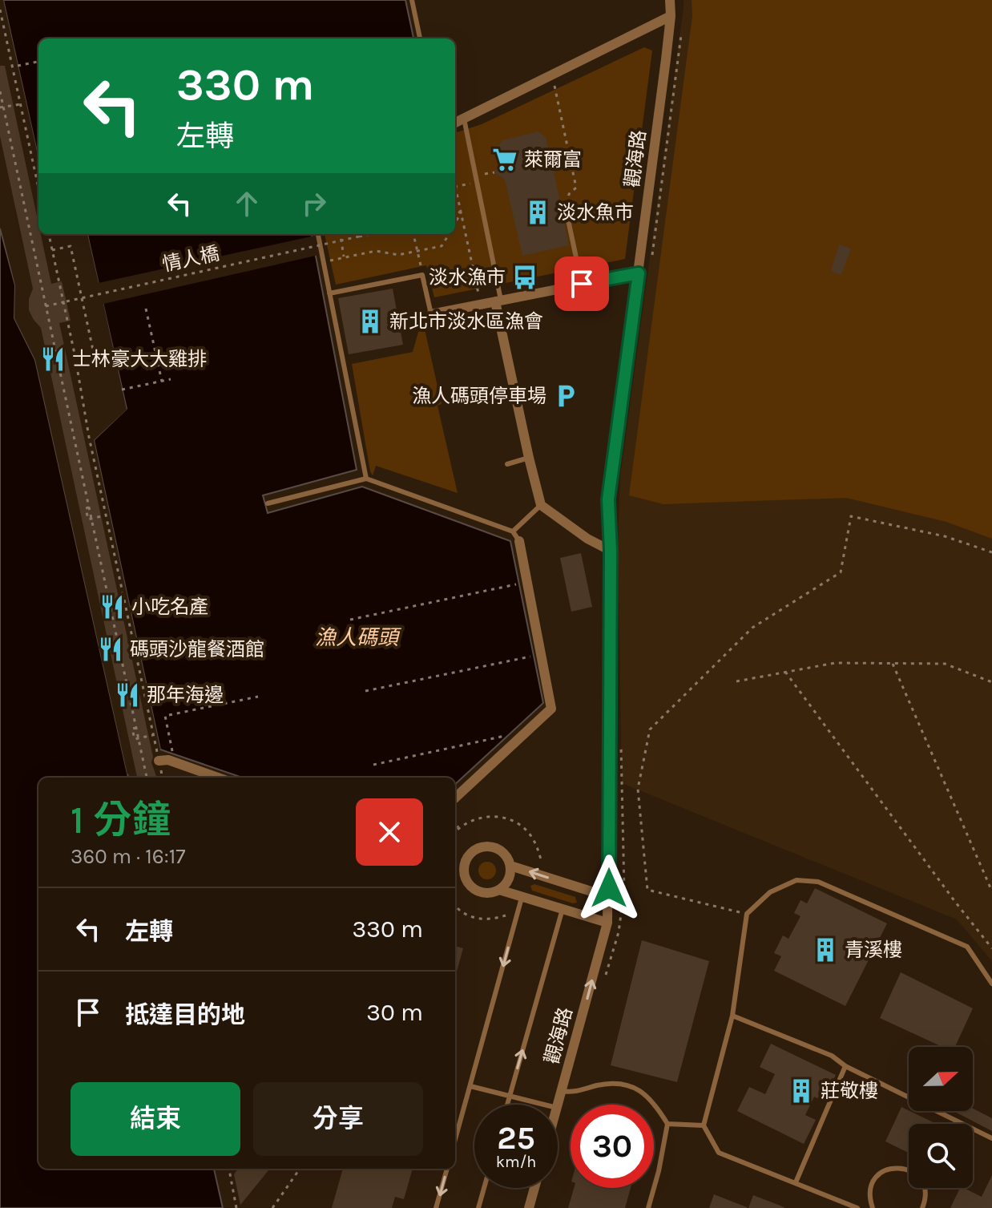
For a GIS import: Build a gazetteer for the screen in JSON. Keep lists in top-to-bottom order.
{
  "streets": {
    "street": ["觀海路"],
    "path": ["情人橋"]
  },
  "water": ["漁人碼頭"],
  "places": {
    "supermarket": ["萊爾富"],
    "building": [
      "淡水魚市",
      "新北市淡水區漁會",
      "青溪樓",
      "莊敬樓"
    ],
    "bus stop": ["淡水漁市"],
    "restaurant": [
      "士林豪大大雞排",
      "小吃名產",
      "碼頭沙龍餐酒館",
      "那年海邊"
    ],
    "parking": ["漁人碼頭停車場"]
  },
  "north": "right",
  "page": {
    "turn": ["330 m", "左轉"],
    "heading": ["1 分鐘", "360 m · 16:17"],
    "list": [
      {
        "name": "左轉",
        "value": "330 m"
      },
      {
        "name": "抵達目的地",
        "value": "30 m"
      }
    ],
    "buttons": ["結束", "分享"],
    "speed": "25 km/h",
    "limit": "30"
  }
}
